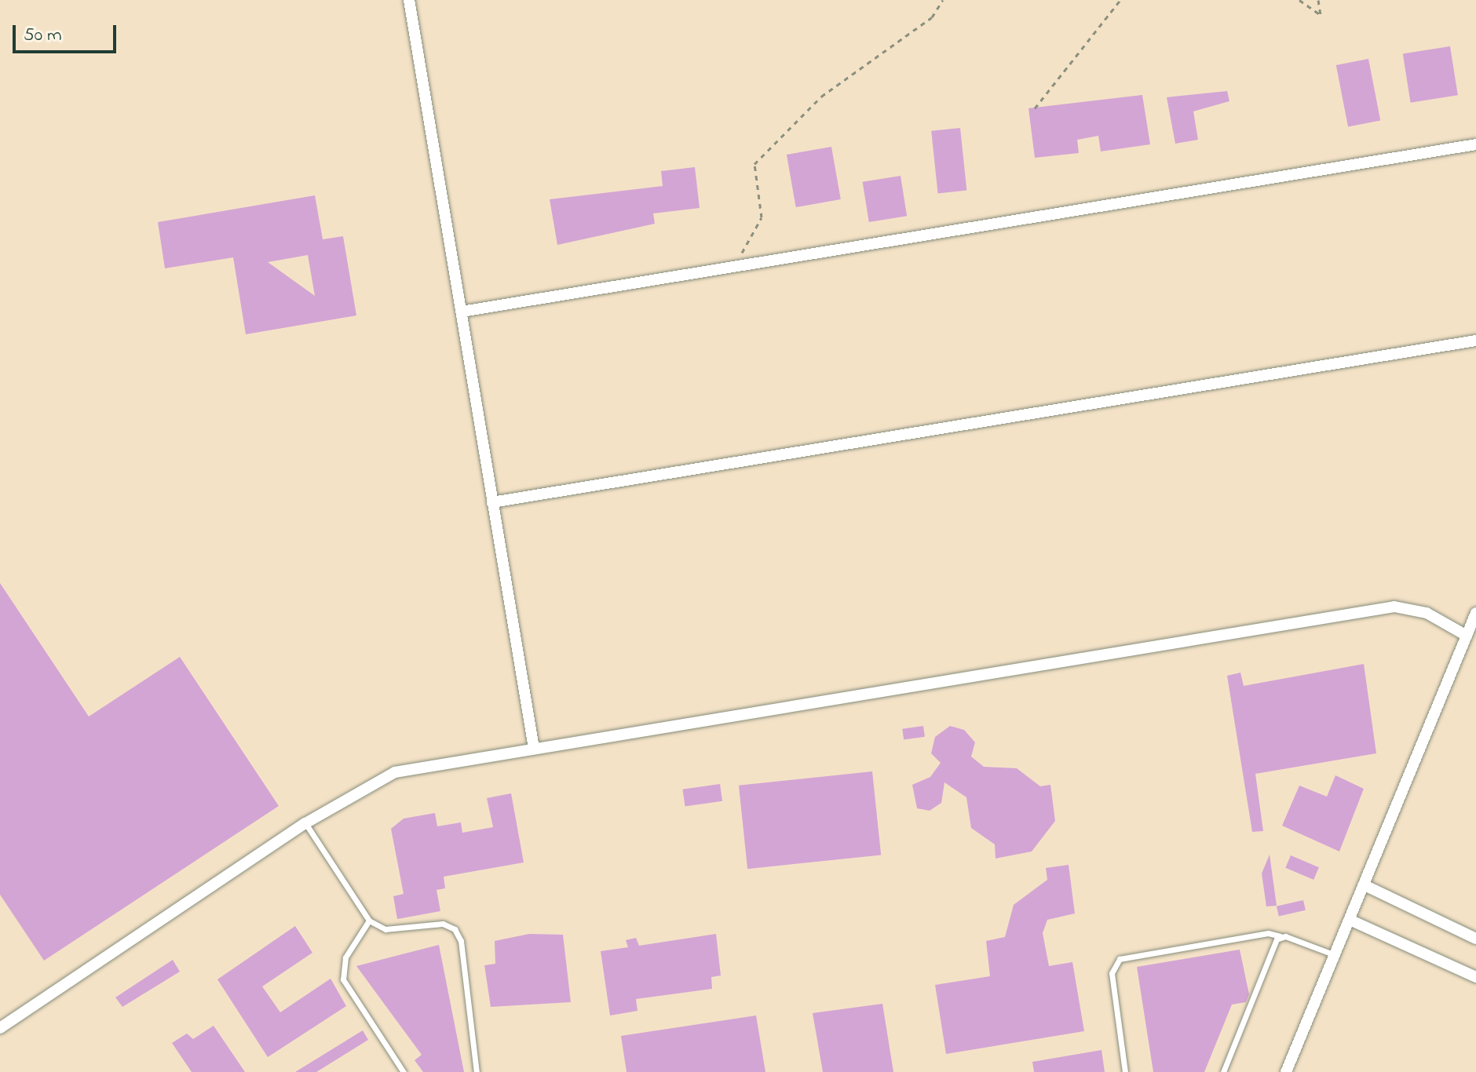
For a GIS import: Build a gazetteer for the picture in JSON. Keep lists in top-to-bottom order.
{
  "scale_bar": "50 m"
}
